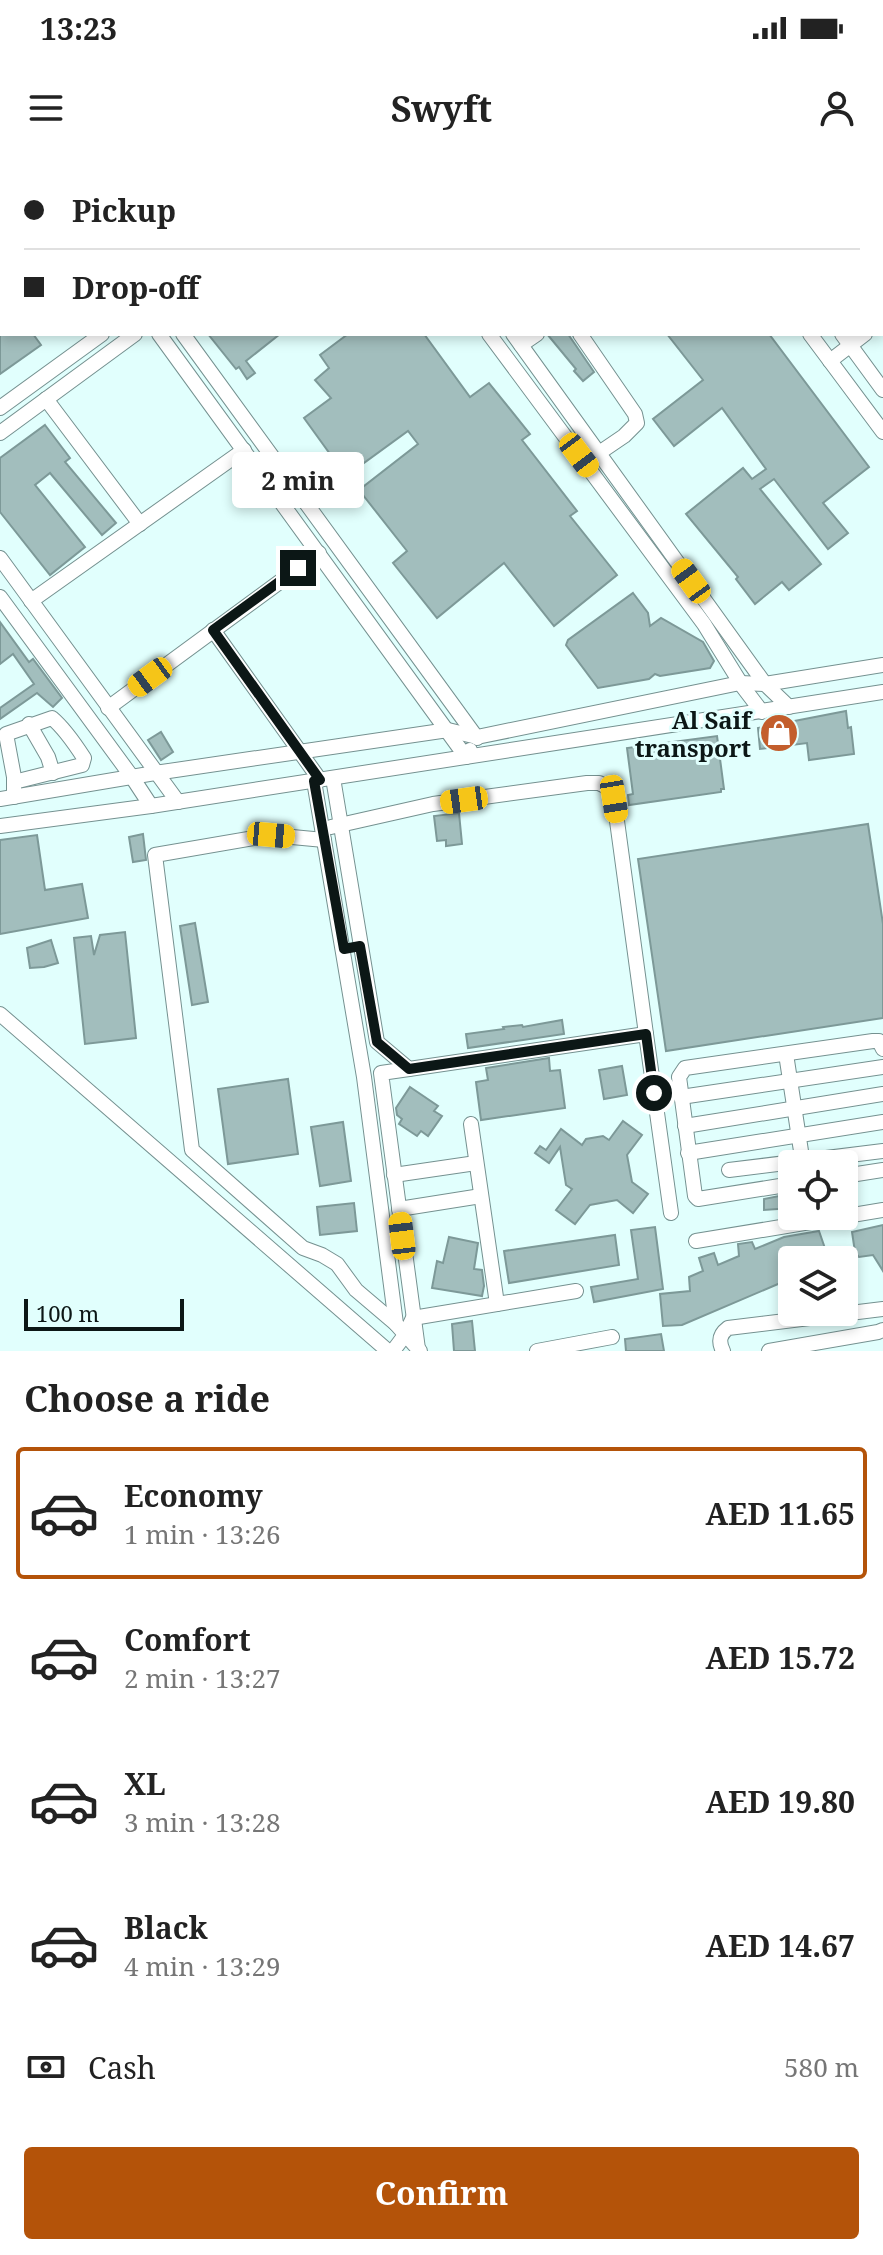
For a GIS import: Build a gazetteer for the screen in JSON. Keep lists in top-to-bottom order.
{
  "places": {
    "shop": ["Al Saif transport"]
  },
  "scale_bar": "100 m",
  "page": {
    "status": "13:23",
    "header": "Swyft",
    "banner": ["Pickup", "Drop-off"],
    "bubble": "2 min",
    "scale": "100 m",
    "heading": "Choose a ride",
    "list": [
      {
        "name": "Economy",
        "note": "1 min · 13:26",
        "value": "AED 11.65"
      },
      {
        "name": "Comfort",
        "note": "2 min · 13:27",
        "value": "AED 15.72"
      },
      {
        "name": "XL",
        "note": "3 min · 13:28",
        "value": "AED 19.80"
      },
      {
        "name": "Black",
        "note": "4 min · 13:29",
        "value": "AED 14.67"
      }
    ],
    "pay": ["Cash", "580 m"],
    "buttons": "Confirm"
  }
}
